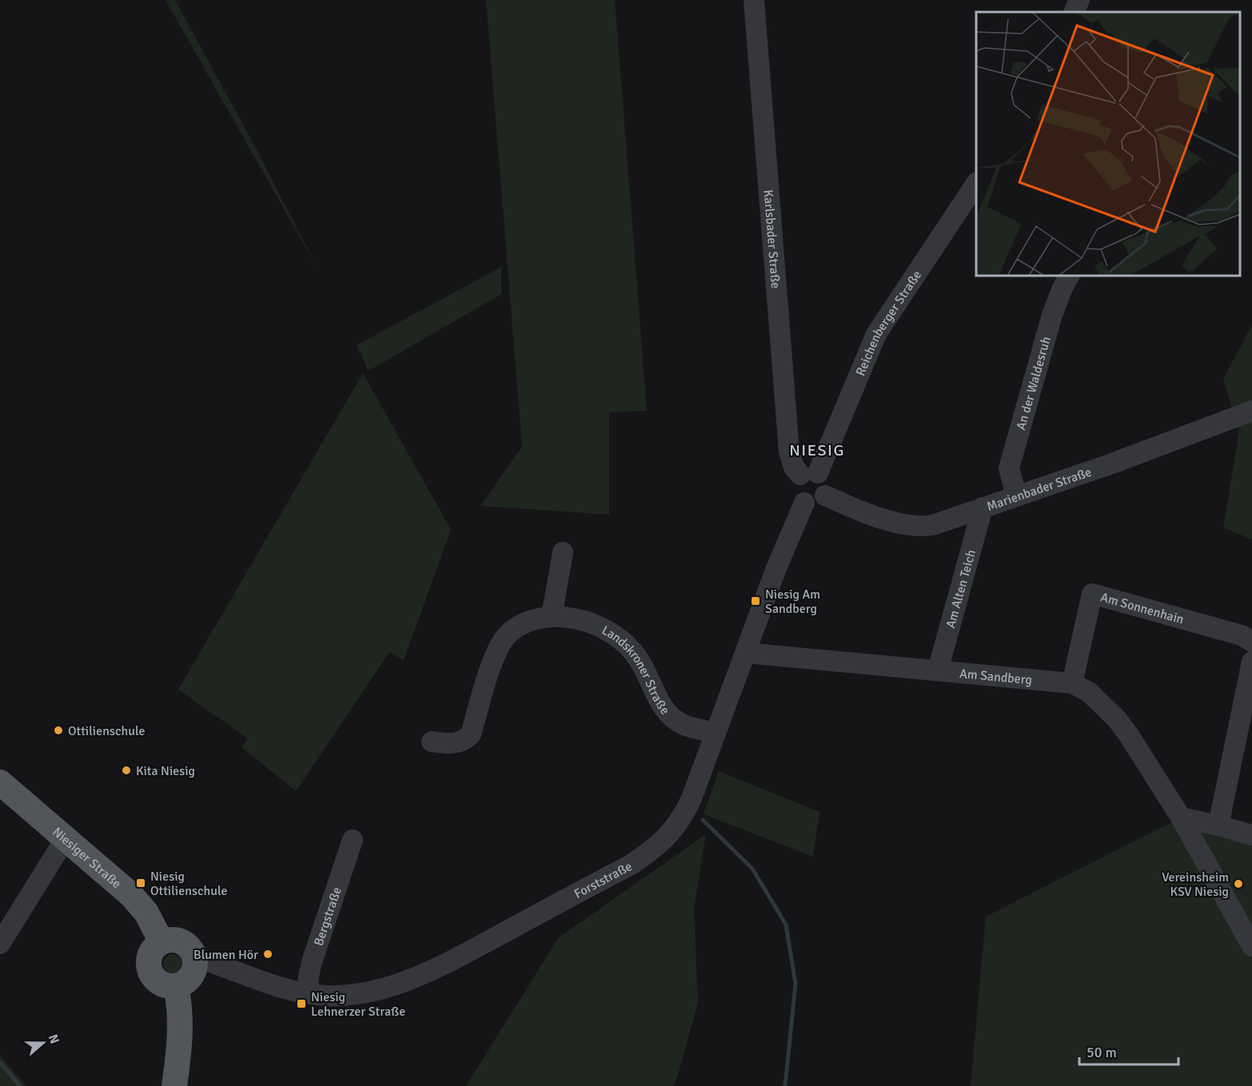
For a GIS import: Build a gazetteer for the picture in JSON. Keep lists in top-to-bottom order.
{
  "streets": {
    "main road": ["Niesiger Straße"],
    "street": [
      "Karlsbader Straße",
      "Reichenberger Straße",
      "An der Waldesruh",
      "Marienbader Straße",
      "Am Alten Teich",
      "Am Sonnenhain",
      "Landskroner Straße",
      "Am Sandberg",
      "Forststraße",
      "Bergstraße"
    ]
  },
  "crossings": [
    ["Karlsbader Straße", "Reichenberger Straße"],
    ["Karlsbader Straße", "Marienbader Straße"],
    ["Karlsbader Straße", "Forststraße"],
    ["Reichenberger Straße", "Marienbader Straße"],
    ["Reichenberger Straße", "Forststraße"],
    ["An der Waldesruh", "Marienbader Straße"],
    ["Marienbader Straße", "Am Alten Teich"],
    ["Marienbader Straße", "Forststraße"],
    ["Am Alten Teich", "Am Sandberg"],
    ["Am Sonnenhain", "Am Sandberg"],
    ["Landskroner Straße", "Forststraße"],
    ["Am Sandberg", "Forststraße"],
    ["Niesiger Straße", "Forststraße"],
    ["Forststraße", "Bergstraße"]
  ],
  "districts": ["NIESIG"],
  "places": {
    "transit": ["Niesig Am Sandberg", "Niesig Ottilienschule", "Niesig Lehnerzer Straße"],
    "other": [
      "Ottilienschule",
      "Kita Niesig",
      "Vereinsheim KSV Niesig",
      "Blumen Hör"
    ]
  },
  "scale_bar": "50 m",
  "north": "right"
}
